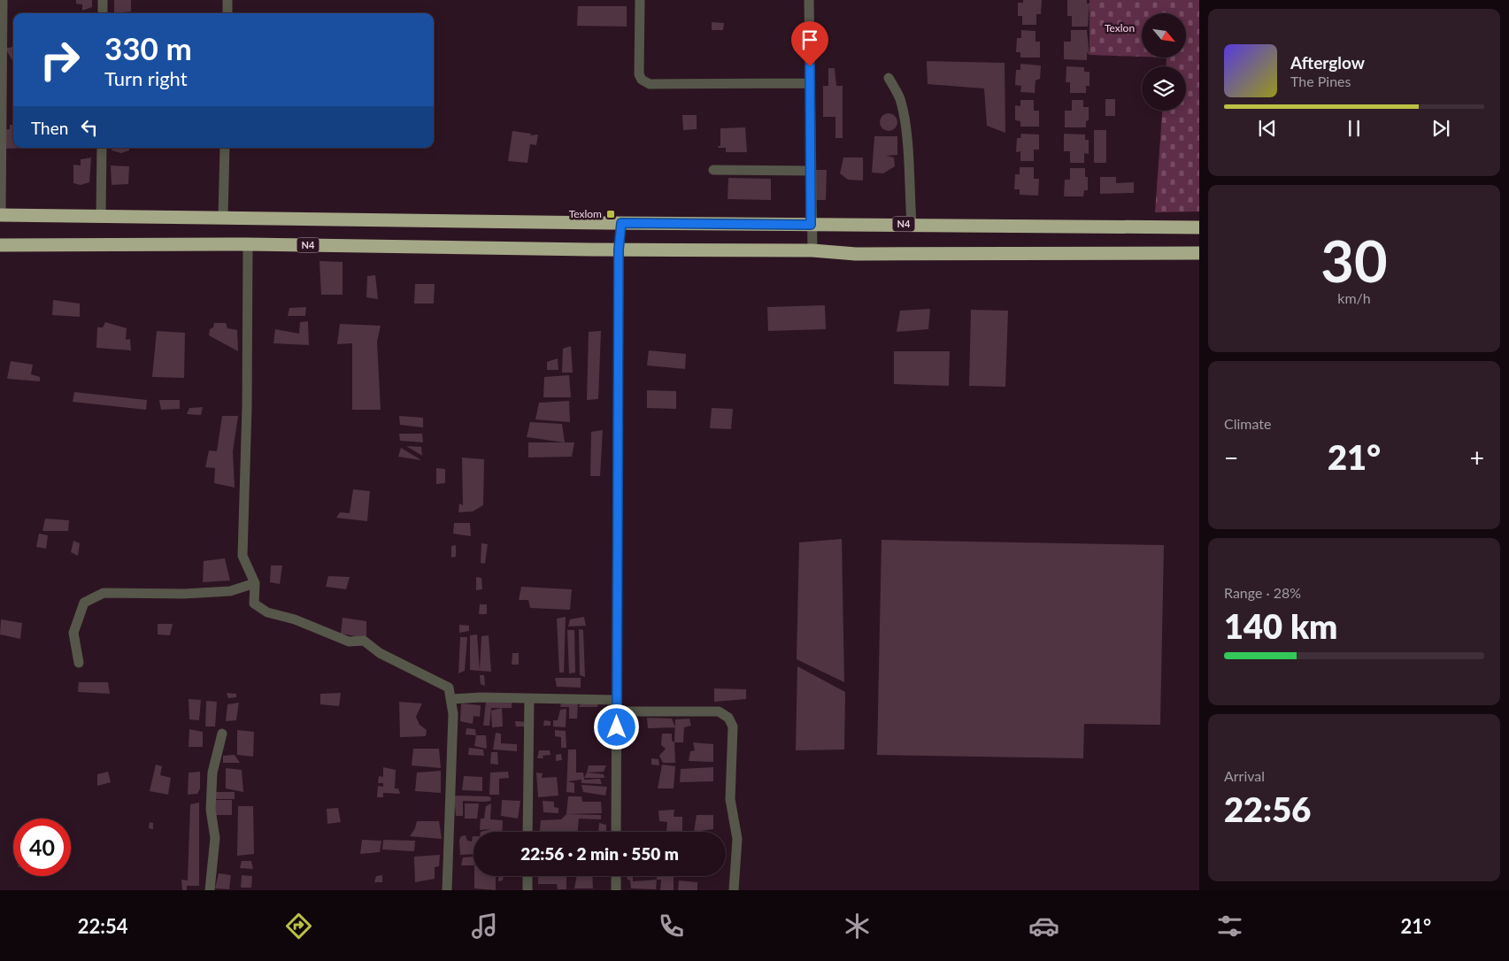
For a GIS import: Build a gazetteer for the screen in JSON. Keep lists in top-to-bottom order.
{
  "streets": {
    "highway": ["N4"]
  },
  "parks": ["Texlon"],
  "places": {
    "transit": ["Texlom"]
  },
  "north": "bottom right",
  "page": {
    "turn": ["330 m", "Turn right"],
    "song": ["Afterglow", "The Pines"],
    "then": "Then",
    "tile": [
      ["30", "km/h"],
      "Climate",
      ["Range · 28%", "140 km"],
      ["Arrival", "22:56"]
    ],
    "heat": ["−", "21°", "+"],
    "limit": "40",
    "trip": "22:56 · 2 min · 550 m",
    "tabs": ["22:54", "21°"]
  }
}
